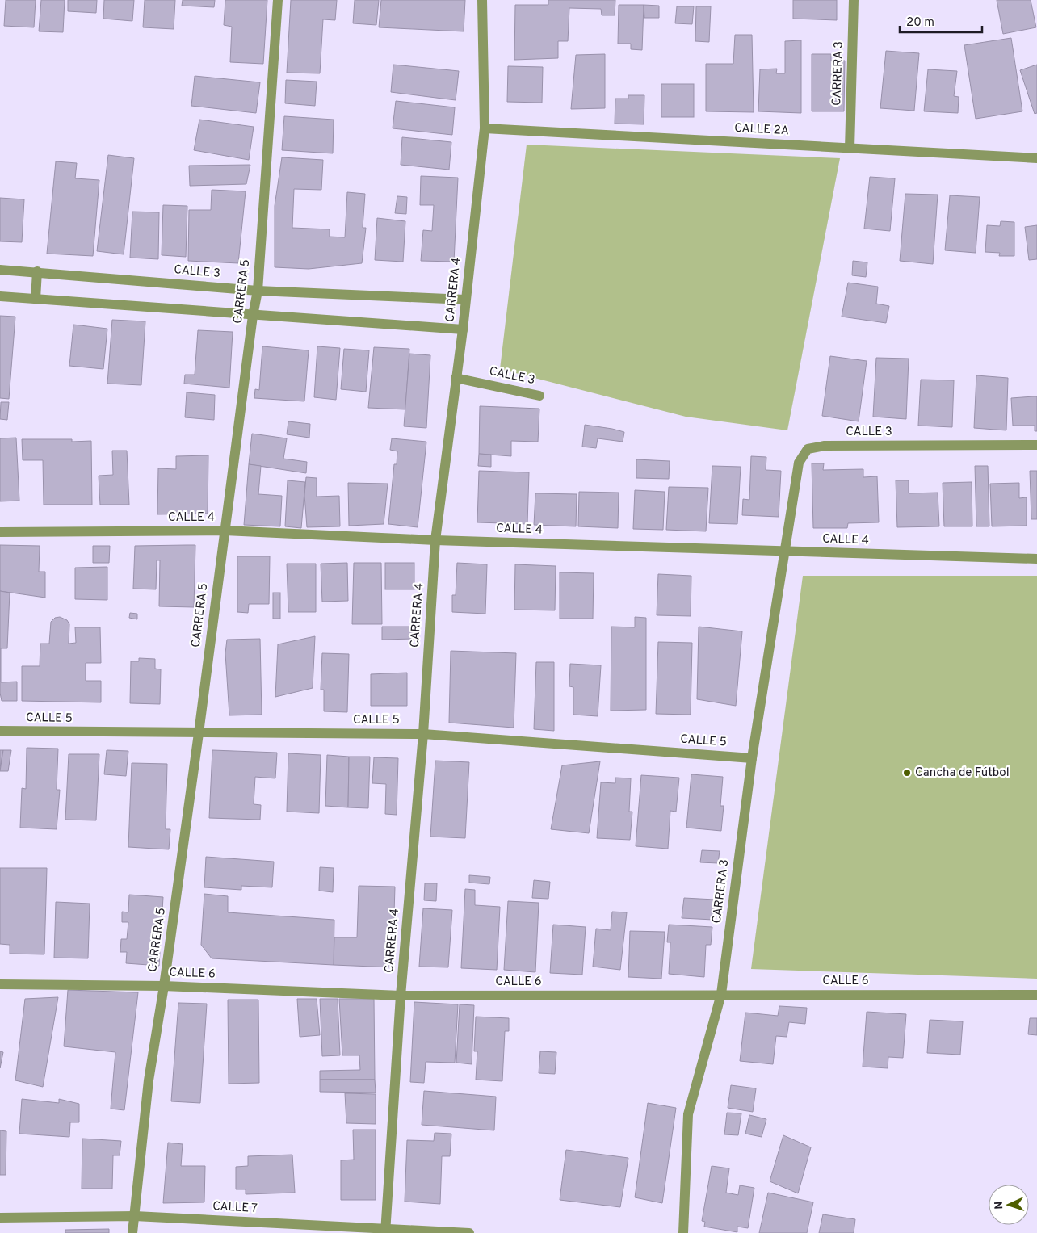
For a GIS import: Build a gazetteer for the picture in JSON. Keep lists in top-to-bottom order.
{
  "streets": {
    "street": [
      "CARRERA 3",
      "CALLE 2A",
      "CALLE 3",
      "CARRERA 4",
      "CARRERA 5",
      "CALLE 4",
      "CALLE 5",
      "CALLE 6",
      "CALLE 7"
    ]
  },
  "crossings": [
    ["CARRERA 3", "CALLE 2A"],
    ["CARRERA 3", "CALLE 3"],
    ["CARRERA 3", "CALLE 4"],
    ["CARRERA 3", "CALLE 5"],
    ["CARRERA 3", "CALLE 6"],
    ["CALLE 2A", "CARRERA 4"],
    ["CALLE 3", "CARRERA 4"],
    ["CALLE 3", "CARRERA 5"],
    ["CALLE 3", "CALLE 4"],
    ["CARRERA 4", "CALLE 4"],
    ["CARRERA 4", "CALLE 5"],
    ["CARRERA 4", "CALLE 6"],
    ["CARRERA 4", "CALLE 7"],
    ["CARRERA 5", "CALLE 4"],
    ["CARRERA 5", "CALLE 5"],
    ["CARRERA 5", "CALLE 6"],
    ["CARRERA 5", "CALLE 7"]
  ],
  "places": ["Cancha de Fútbol"],
  "scale_bar": "20 m",
  "north": "left"
}
